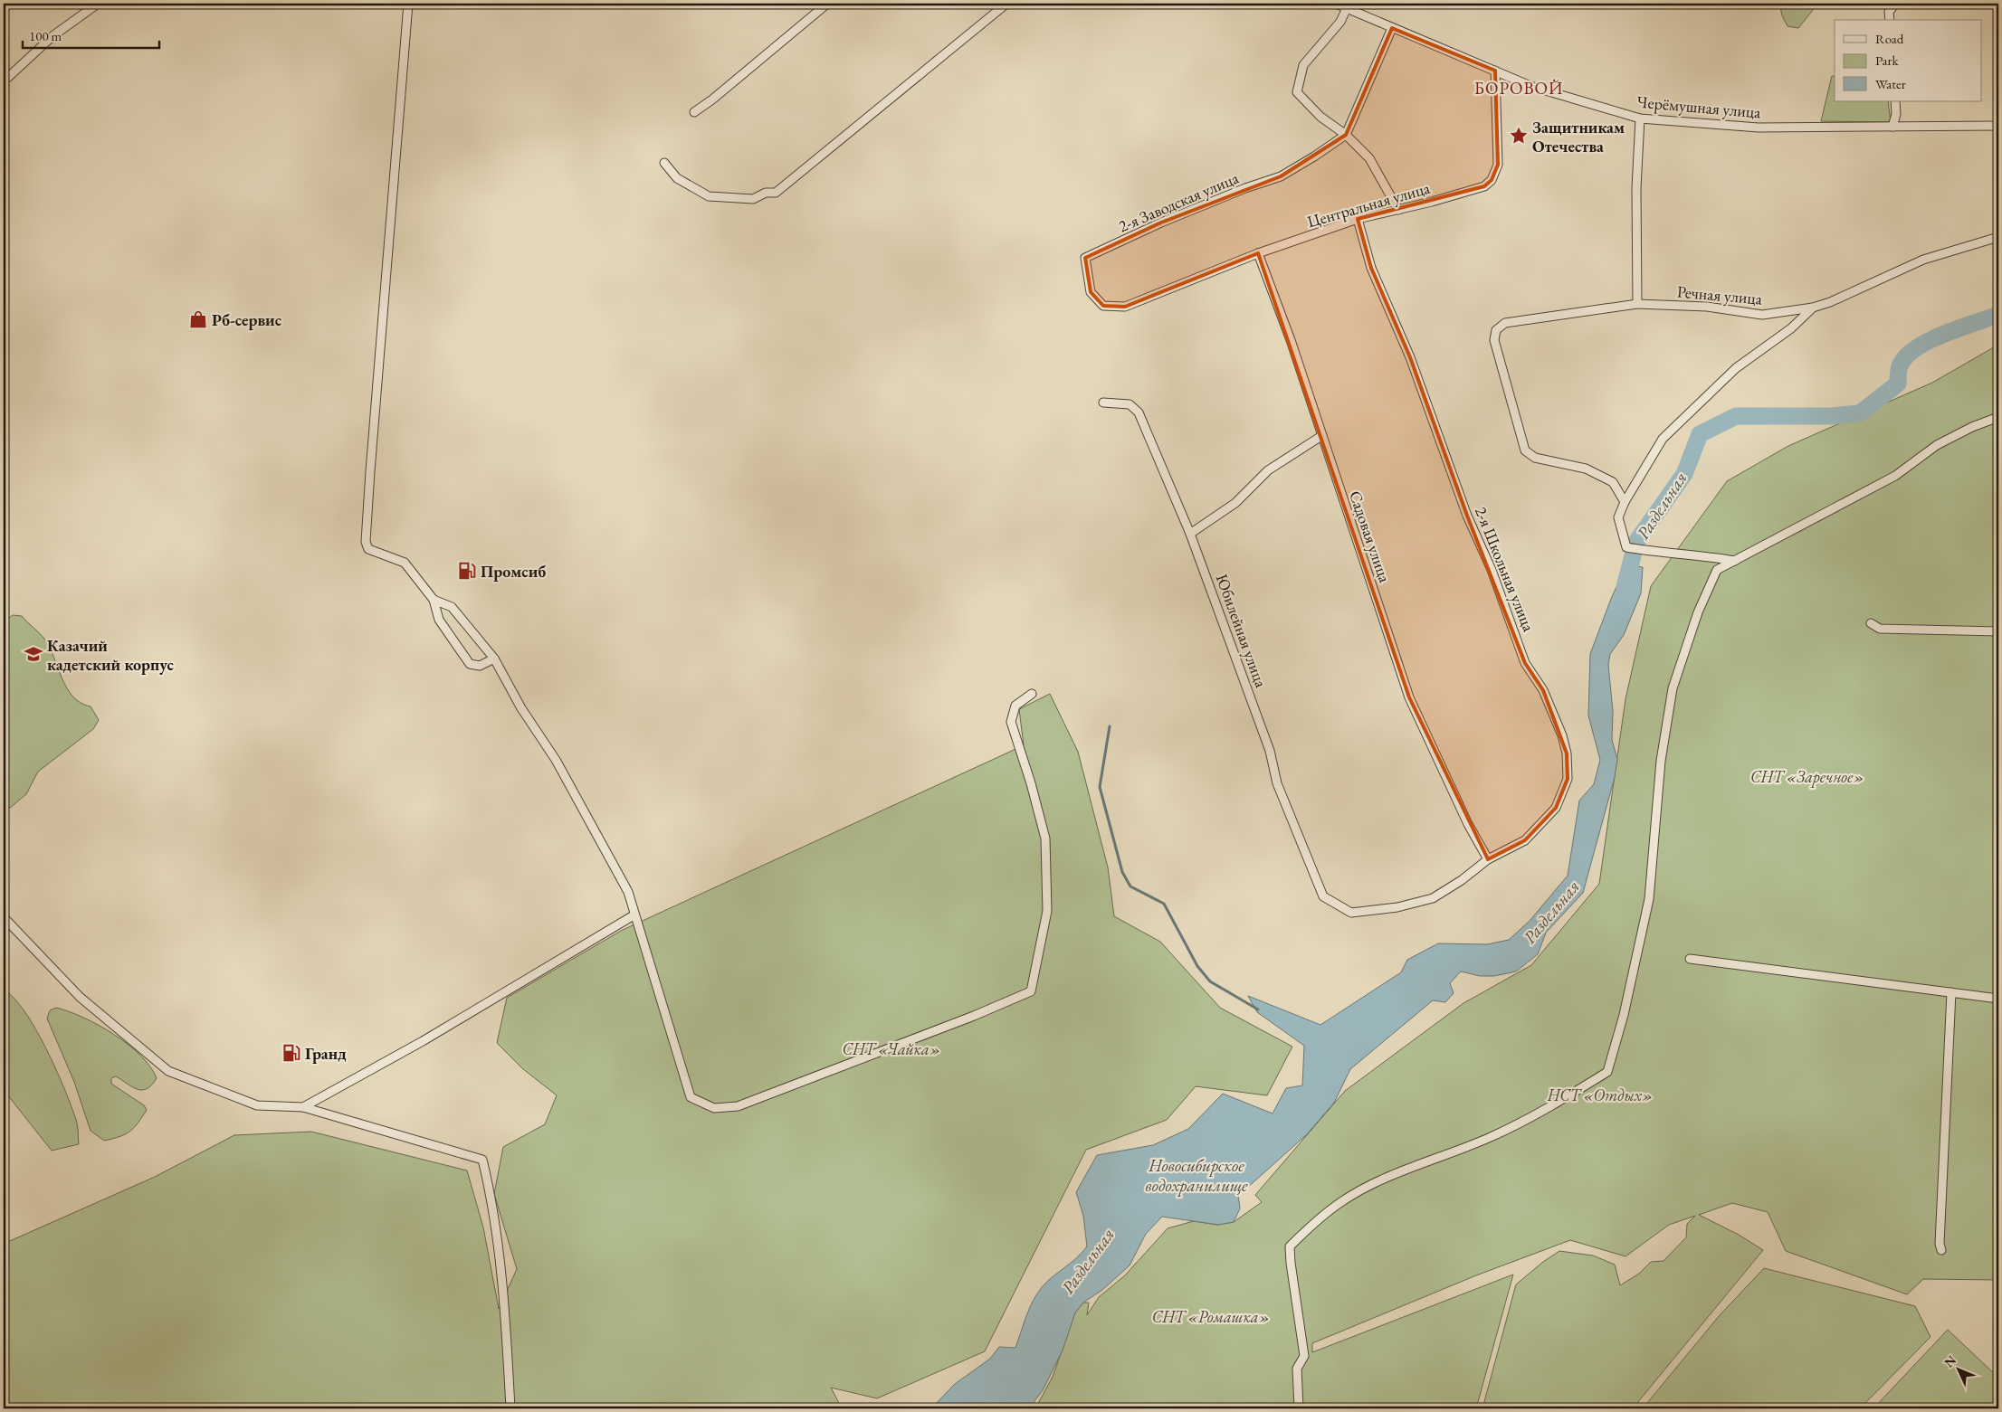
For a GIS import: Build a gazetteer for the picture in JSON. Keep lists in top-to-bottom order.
{
  "streets": {
    "street": [
      "Черёмушная улица",
      "2-я Заводская улица",
      "Центральная улица",
      "Речная улица",
      "Садовая улица",
      "2-я Школьная улица",
      "Юбилейная улица"
    ]
  },
  "crossings": [
    ["Черёмушная улица", "Центральная улица"],
    ["2-я Заводская улица", "Центральная улица"],
    ["Центральная улица", "Садовая улица"],
    ["Центральная улица", "2-я Школьная улица"],
    ["Садовая улица", "2-я Школьная улица"],
    ["2-я Школьная улица", "Юбилейная улица"]
  ],
  "districts": ["БОРОВОЙ"],
  "water": ["Раздельная", "Новосибирское водохранилище"],
  "parks": [
    "СНТ «Заречное»",
    "СНТ «Чайка»",
    "НСТ «Отдых»",
    "СНТ «Ромашка»"
  ],
  "places": {
    "place": ["Защитникам Отечества"],
    "shop": ["Рб-сервис"],
    "fuel station": ["Промсиб", "Гранд"],
    "school or university": ["Казачий кадетский корпус"]
  },
  "legend": ["Road", "Park", "Water"],
  "scale_bar": "100 m",
  "north": "top left"
}
